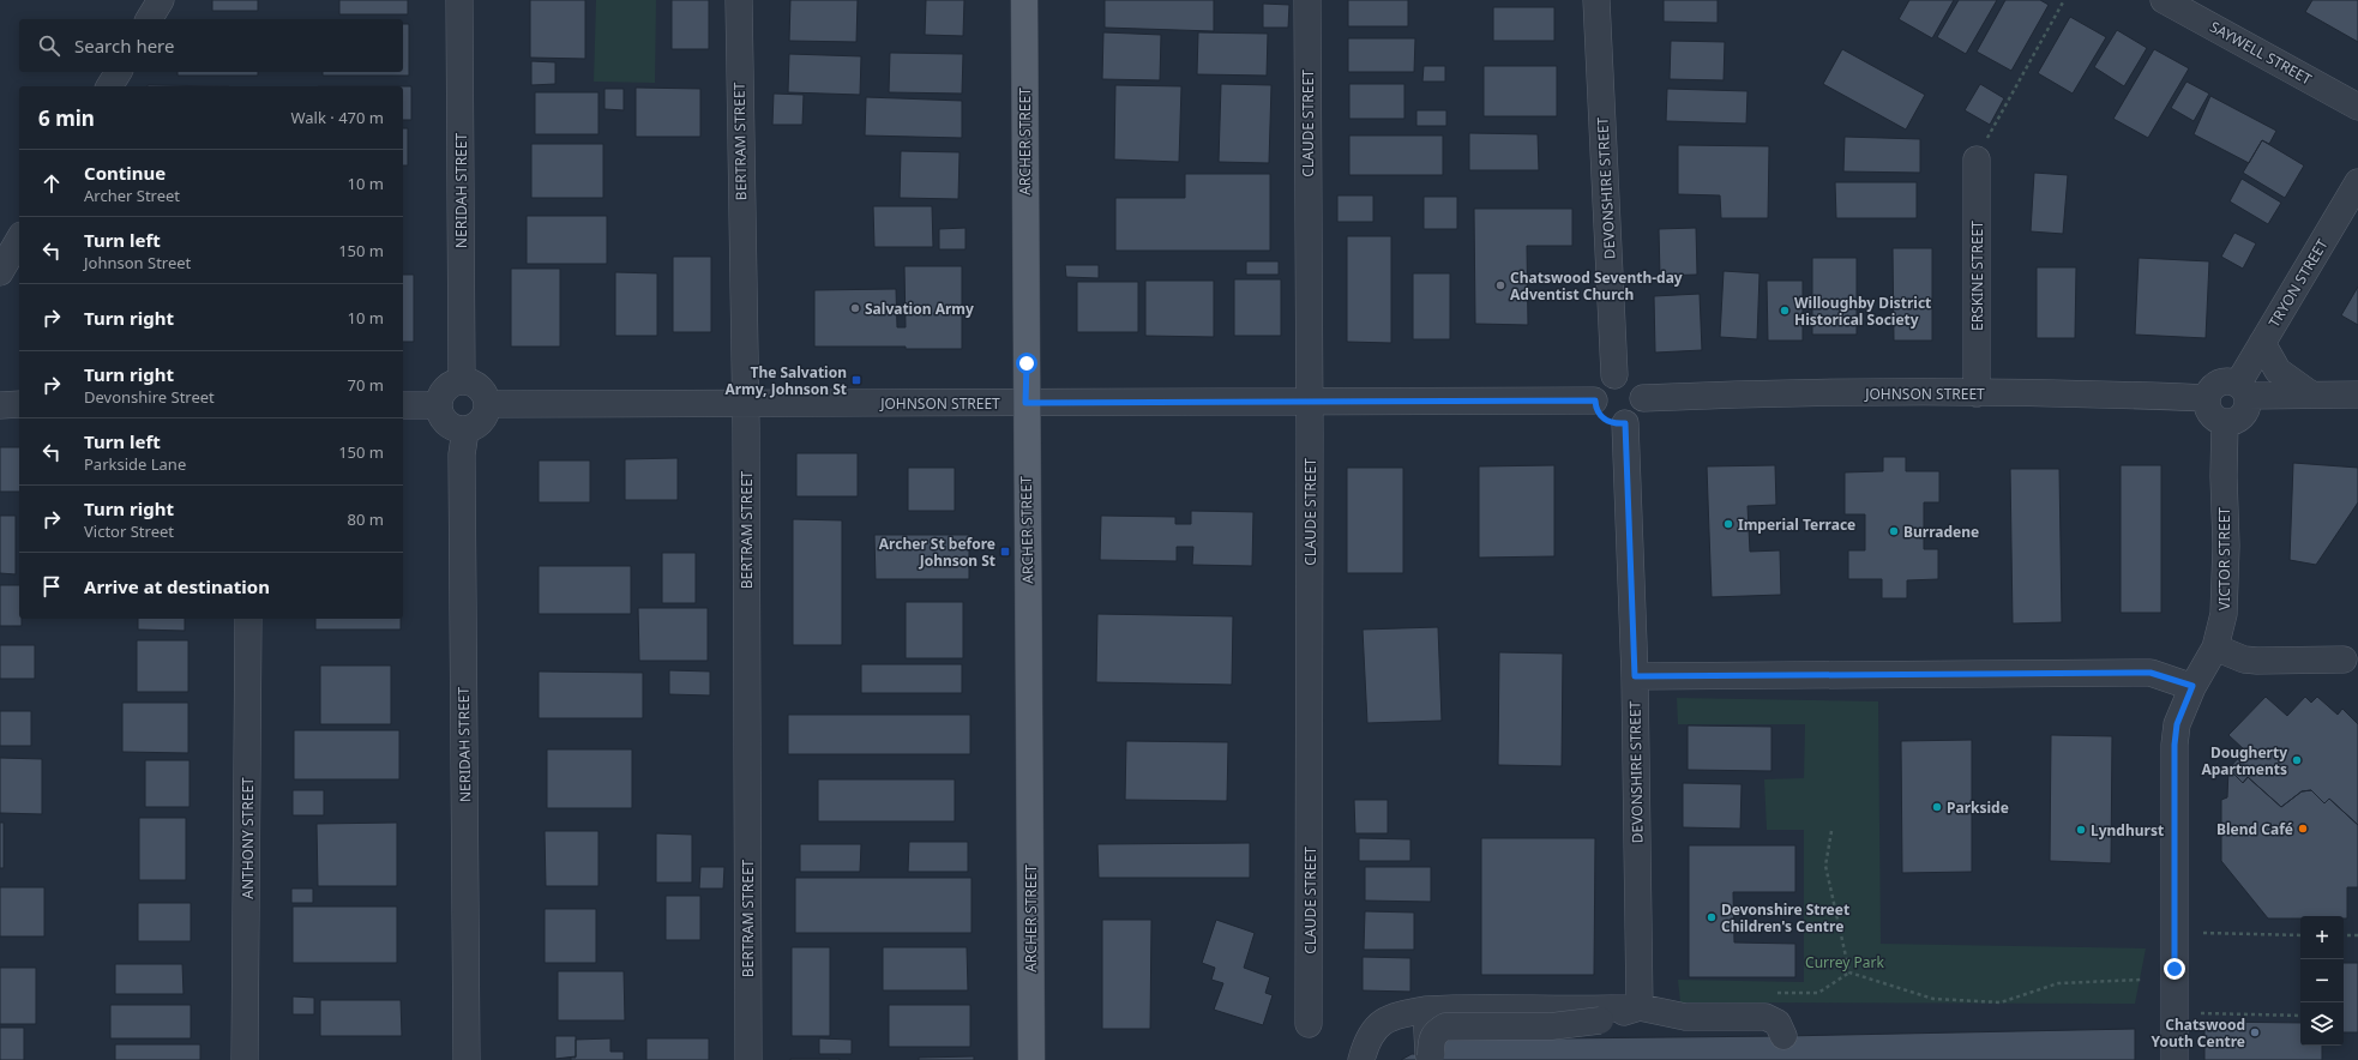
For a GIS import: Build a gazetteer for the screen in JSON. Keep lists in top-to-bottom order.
{
  "streets": {
    "main road": ["ARCHER STREET"],
    "street": [
      "SAYWELL STREET",
      "CLAUDE STREET",
      "BERTRAM STREET",
      "DEVONSHIRE STREET",
      "NERIDAH STREET",
      "ERSKINE STREET",
      "TRYON STREET",
      "JOHNSON STREET",
      "VICTOR STREET",
      "ANTHONY STREET"
    ]
  },
  "crossings": [
    ["CLAUDE STREET", "JOHNSON STREET"],
    ["BERTRAM STREET", "JOHNSON STREET"],
    ["ARCHER STREET", "JOHNSON STREET"],
    ["DEVONSHIRE STREET", "JOHNSON STREET"],
    ["NERIDAH STREET", "JOHNSON STREET"],
    ["ERSKINE STREET", "JOHNSON STREET"],
    ["TRYON STREET", "JOHNSON STREET"],
    ["TRYON STREET", "VICTOR STREET"],
    ["JOHNSON STREET", "VICTOR STREET"]
  ],
  "parks": ["Currey Park"],
  "places": {
    "other": [
      "Chatswood Seventh-day Adventist Church",
      "Salvation Army",
      "Willoughby District Historical Society",
      "Imperial Terrace",
      "Burradene",
      "Dougherty Apartments",
      "Parkside",
      "Blend Café",
      "Lyndhurst",
      "Devonshire Street Children's Centre",
      "Chatswood Youth Centre"
    ],
    "transit": ["The Salvation Army, Johnson St", "Archer St before Johnson St"]
  },
  "page": {
    "search": "Search here",
    "heading": ["6 min", "Walk · 470 m"],
    "list": [
      ["Continue", "Archer Street", "10 m"],
      ["Turn left", "Johnson Street", "150 m"],
      ["Turn right", "10 m"],
      ["Turn right", "Devonshire Street", "70 m"],
      ["Turn left", "Parkside Lane", "150 m"],
      ["Turn right", "Victor Street", "80 m"],
      "Arrive at destination"
    ],
    "map_buttons": ["+", "−"]
  }
}
